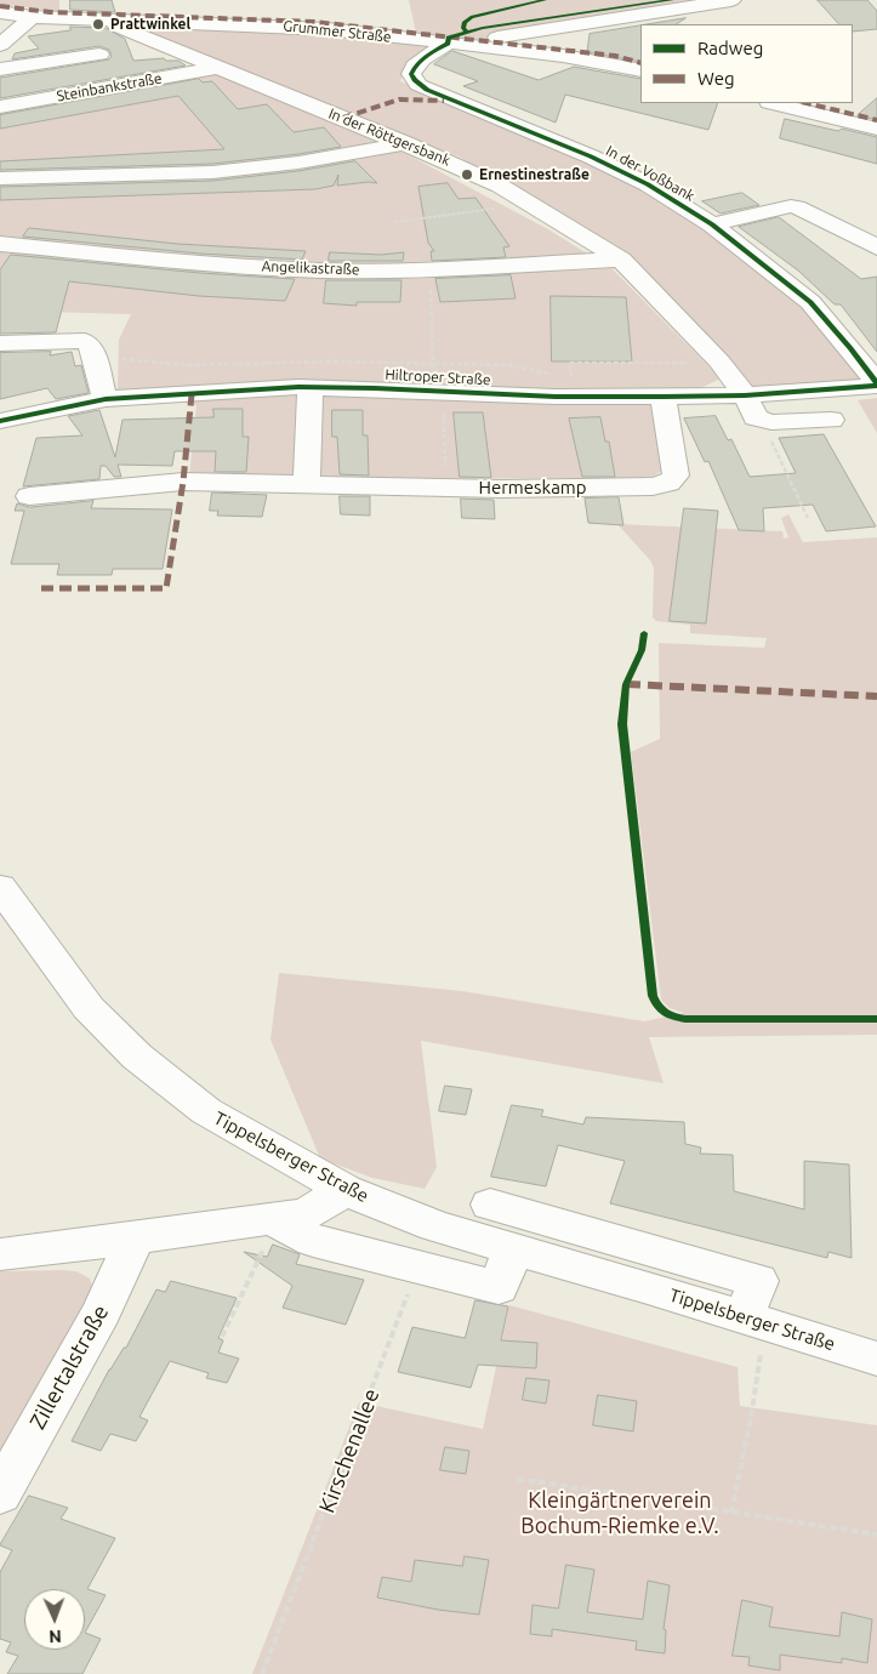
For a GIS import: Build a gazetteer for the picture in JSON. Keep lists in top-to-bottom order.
{
  "streets": {
    "street": [
      "Grummer Straße",
      "Steinbankstraße",
      "In der Röttgersbank",
      "In der Voßbank",
      "Angelikastraße",
      "Hiltroper Straße",
      "Hermeskamp",
      "Tippelsberger Straße",
      "Zillertalstraße"
    ],
    "path": ["Kirschenallee"]
  },
  "crossings": [
    ["Grummer Straße", "In der Röttgersbank"],
    ["Grummer Straße", "In der Voßbank"],
    ["Steinbankstraße", "In der Röttgersbank"],
    ["In der Röttgersbank", "Angelikastraße"],
    ["In der Röttgersbank", "Hiltroper Straße"],
    ["In der Voßbank", "Hiltroper Straße"],
    ["Hiltroper Straße", "Hermeskamp"]
  ],
  "parks": ["Kleingärtnerverein Bochum-Riemke e.V."],
  "places": ["Prattwinkel", "Ernestinestraße"],
  "legend": ["Radweg", "Weg"],
  "north": "bottom"
}
